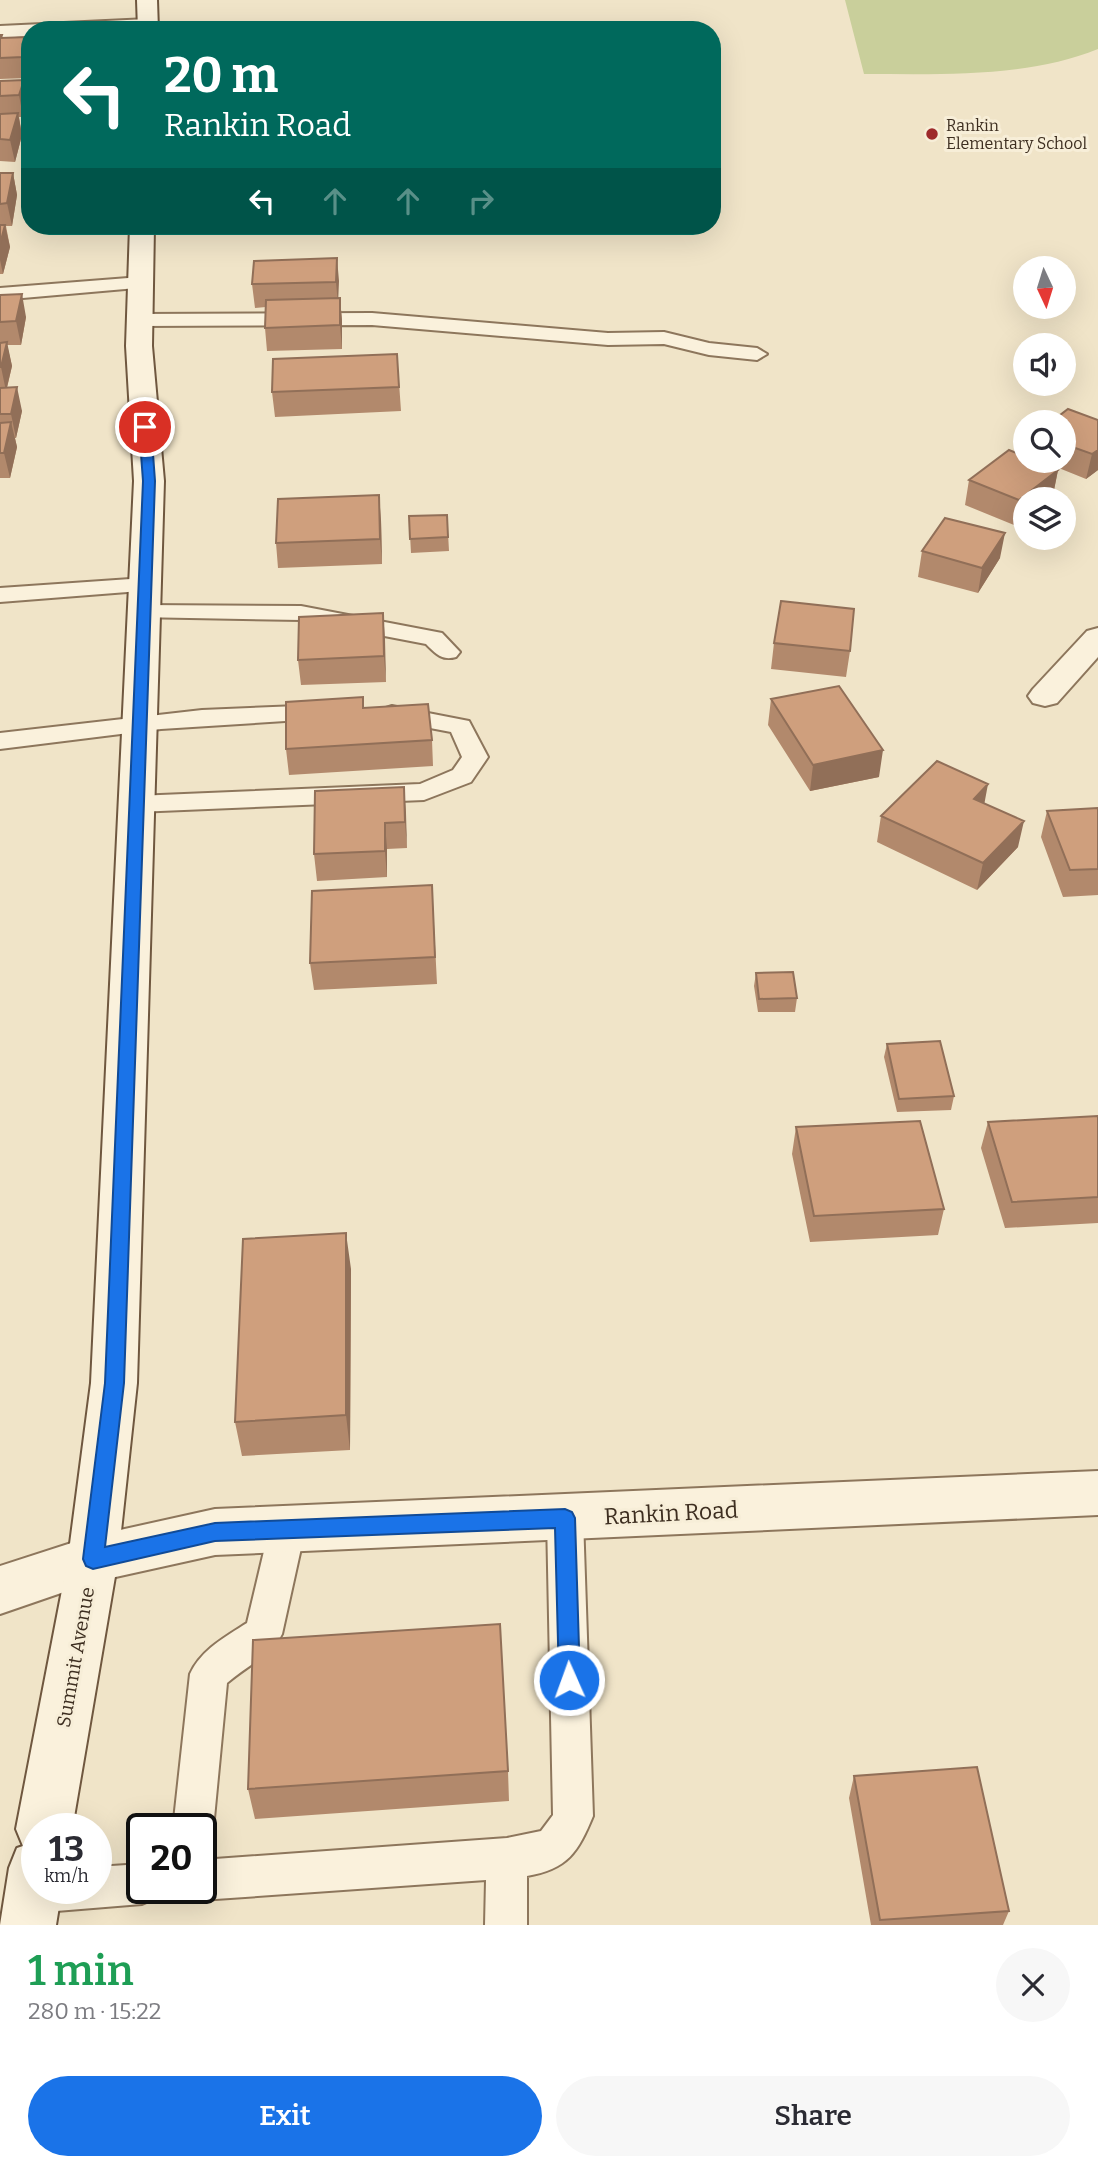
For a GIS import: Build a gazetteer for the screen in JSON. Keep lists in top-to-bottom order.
{
  "streets": {
    "main road": ["Rankin Road", "Summit Avenue"]
  },
  "crossings": [
    ["Rankin Road", "Summit Avenue"]
  ],
  "places": ["Rankin Elementary School"],
  "north": "bottom",
  "page": {
    "turn": ["20 m", "Rankin Road"],
    "speed": "13 km/h",
    "limit": "20",
    "heading": ["1 min", "280 m · 15:22"],
    "buttons": ["Exit", "Share"]
  }
}
